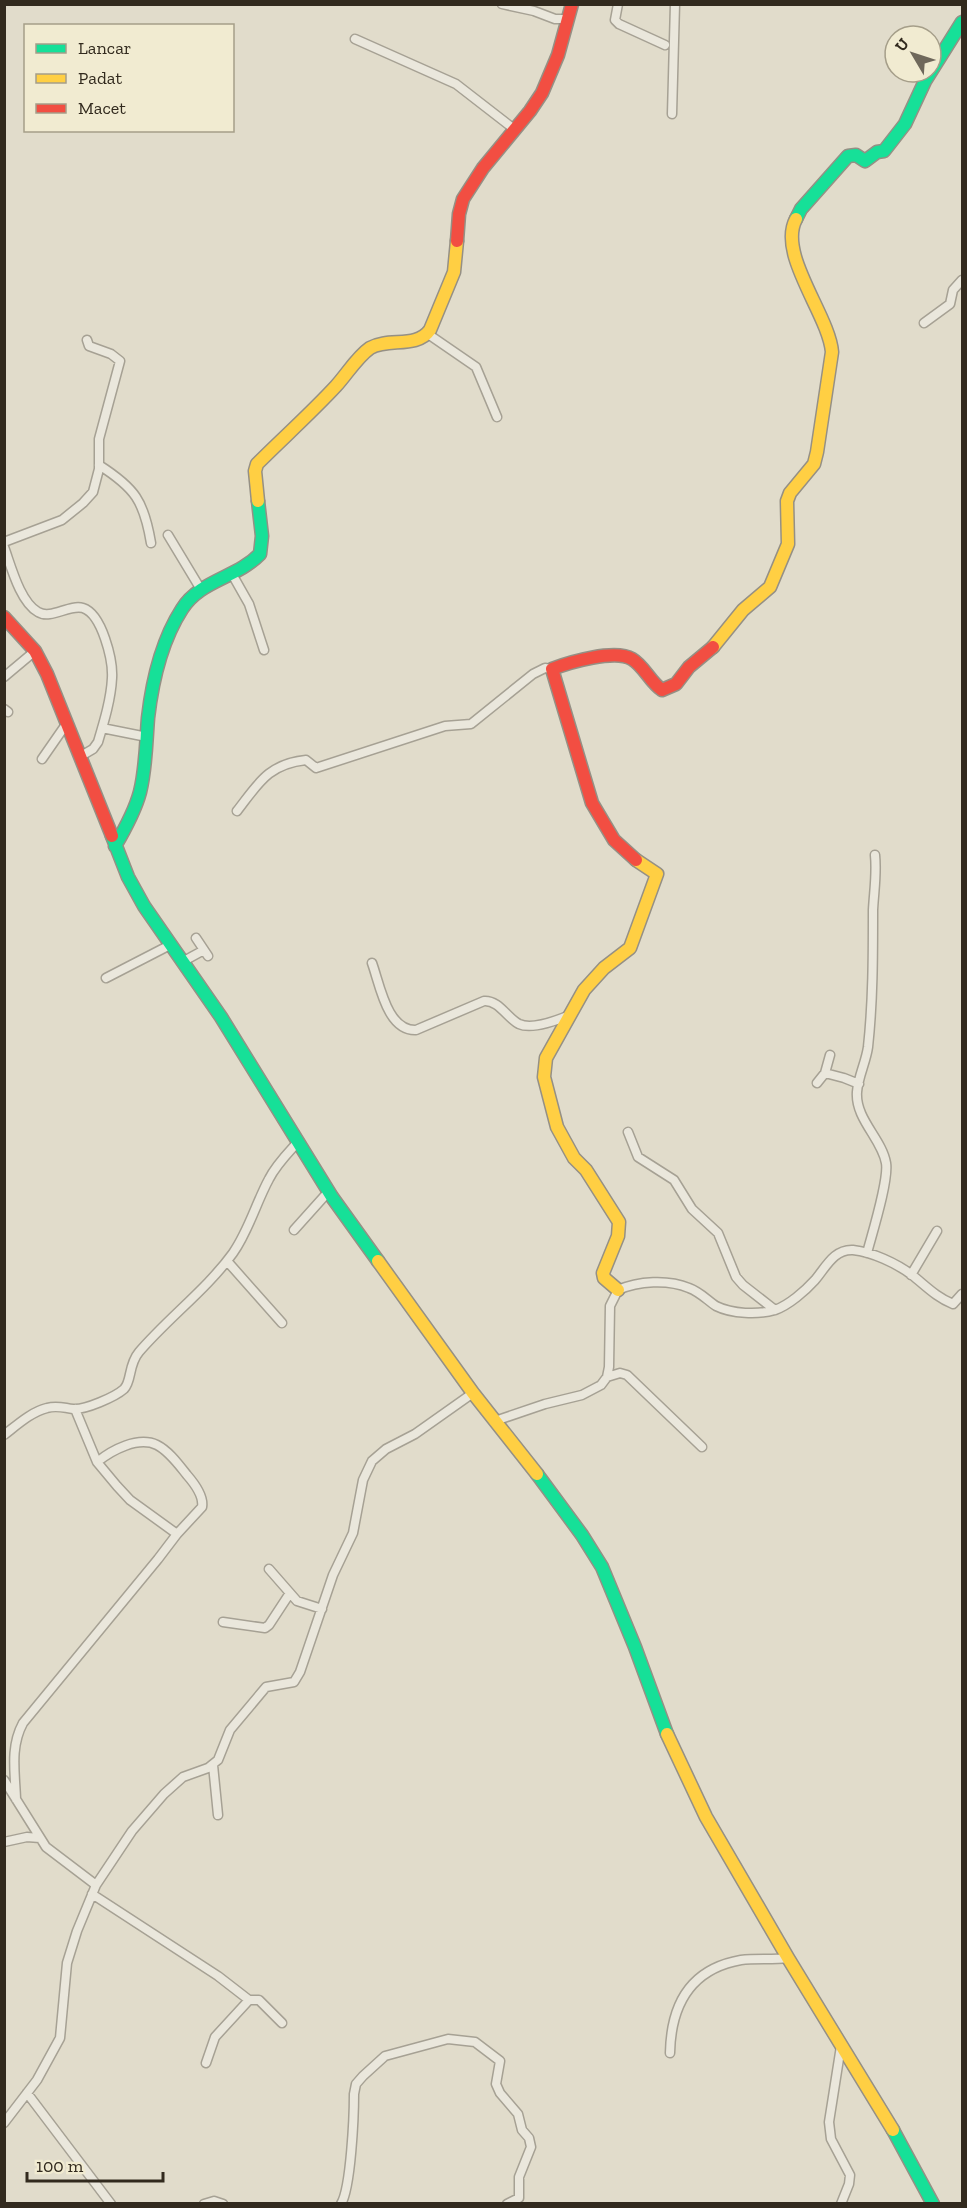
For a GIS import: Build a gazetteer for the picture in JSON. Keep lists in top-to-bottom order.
{
  "legend": ["Lancar", "Padat", "Macet"],
  "scale_bar": "100 m",
  "north": "top left"
}
